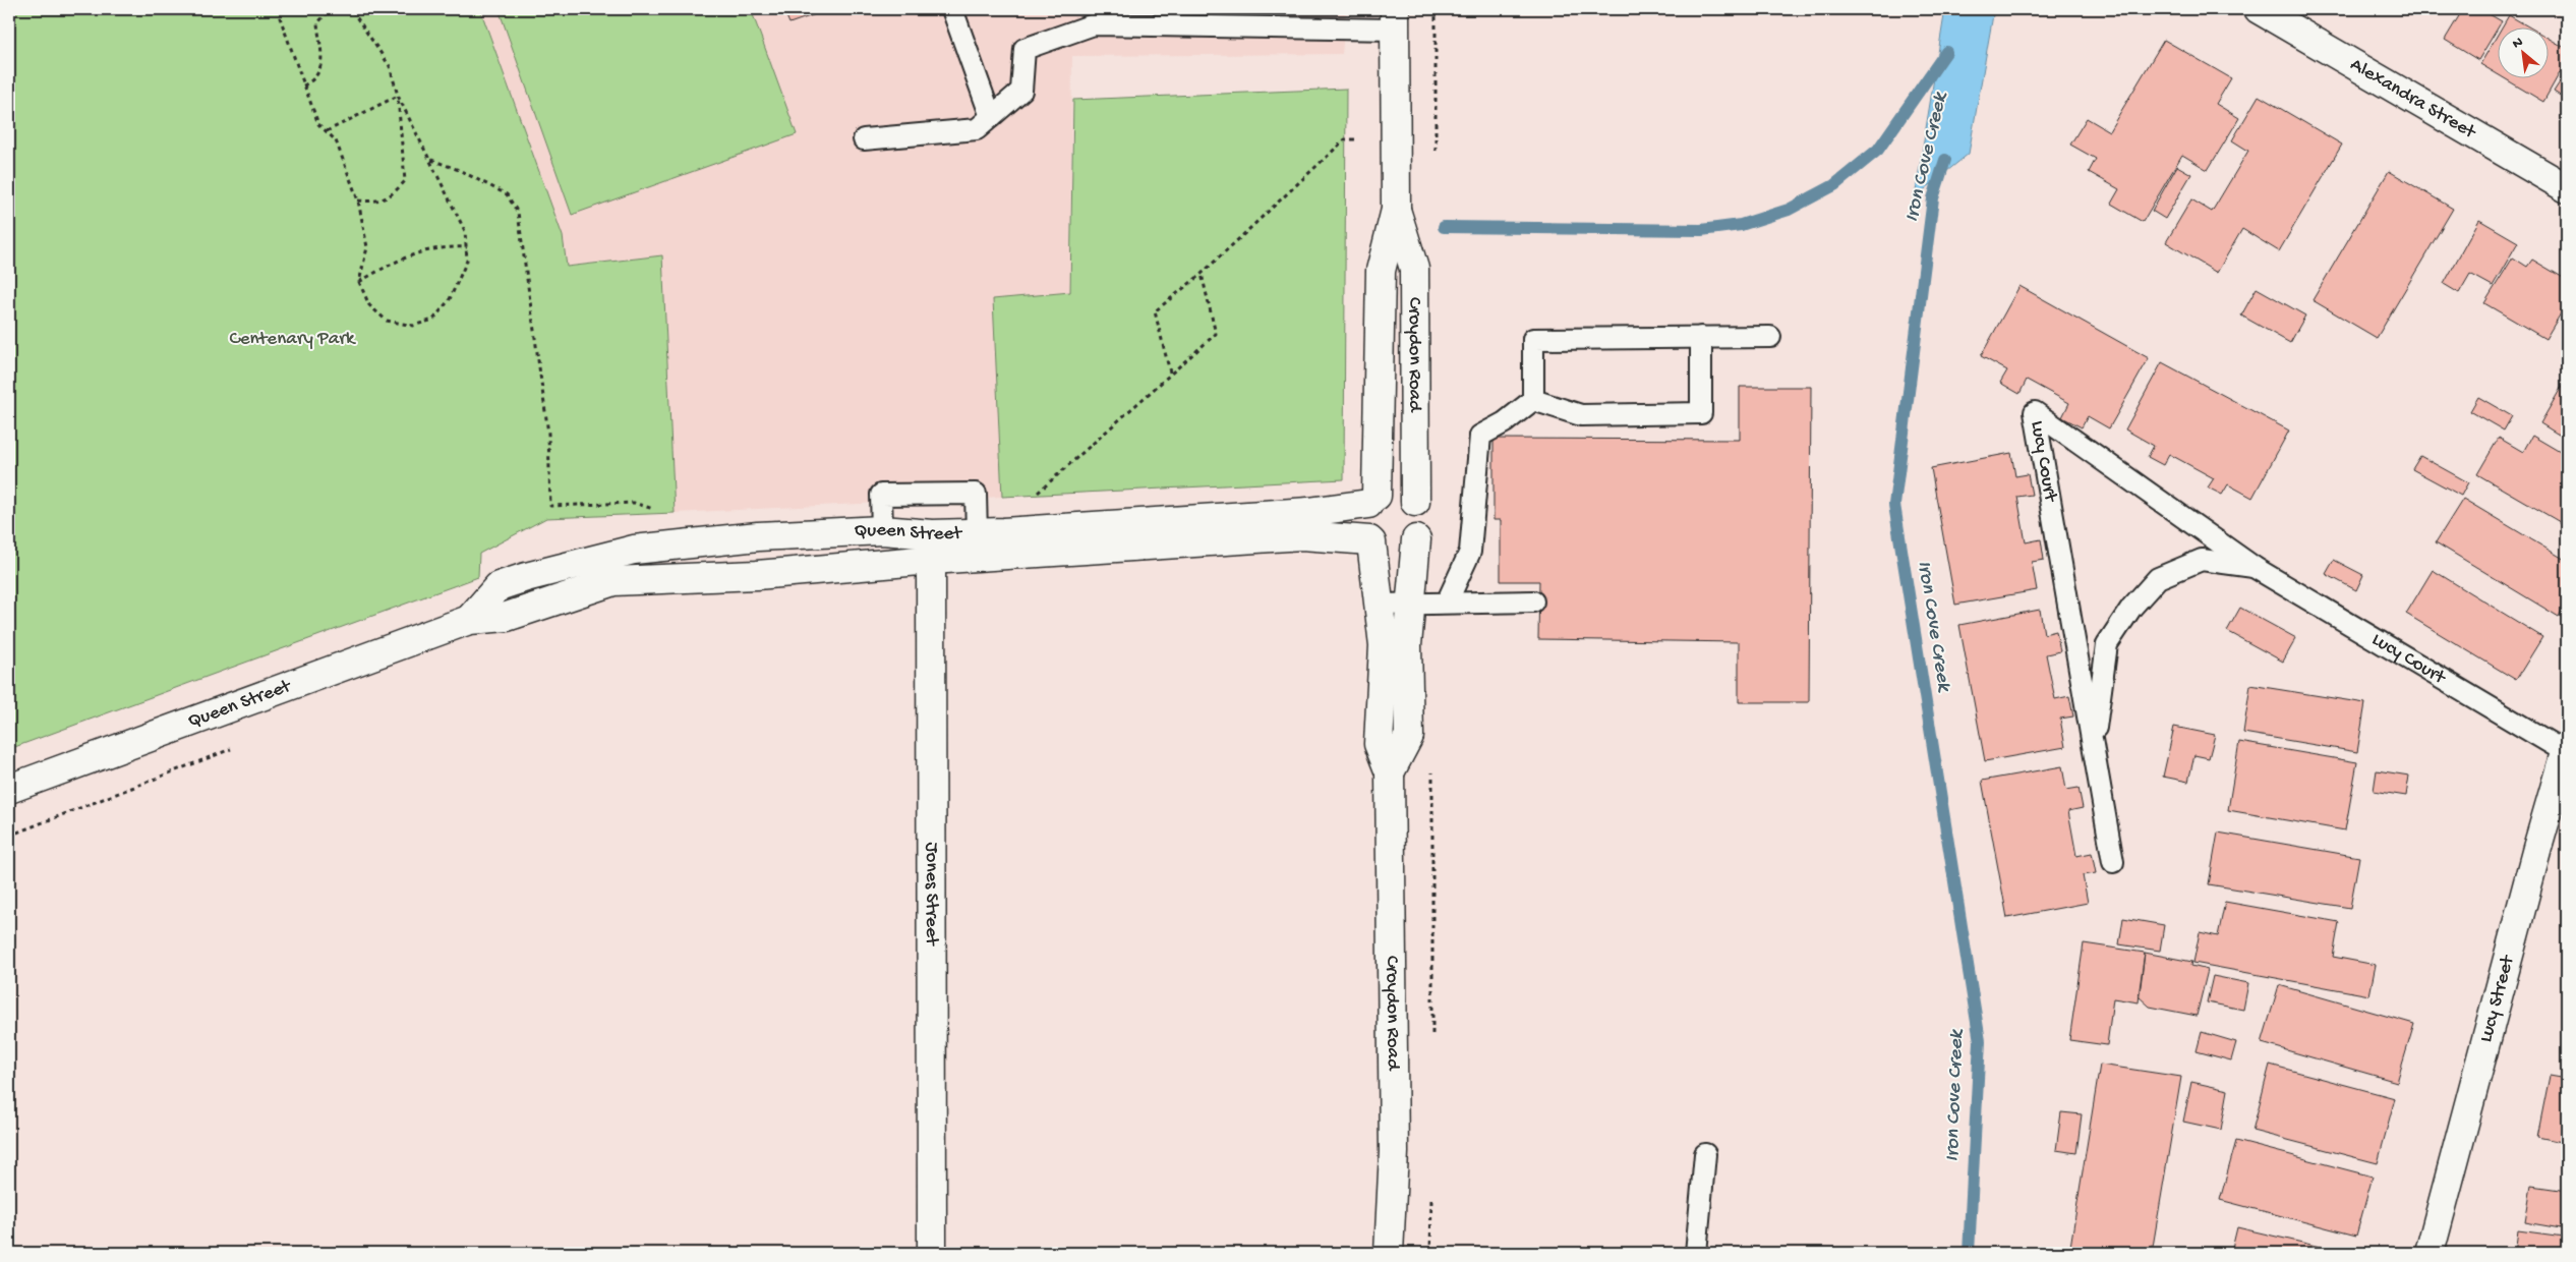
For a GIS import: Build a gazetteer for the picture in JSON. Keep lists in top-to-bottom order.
{
  "streets": {
    "street": [
      "Alexandra Street",
      "Croydon Road",
      "Queen Street",
      "Jones Street",
      "Lucy Street"
    ],
    "lane": ["Lucy Court"]
  },
  "crossings": [
    ["Croydon Road", "Queen Street"],
    ["Lucy Court", "Lucy Street"],
    ["Queen Street", "Jones Street"]
  ],
  "water": ["Iron Cove Creek"],
  "parks": ["Centenary Park"],
  "north": "top left"
}
